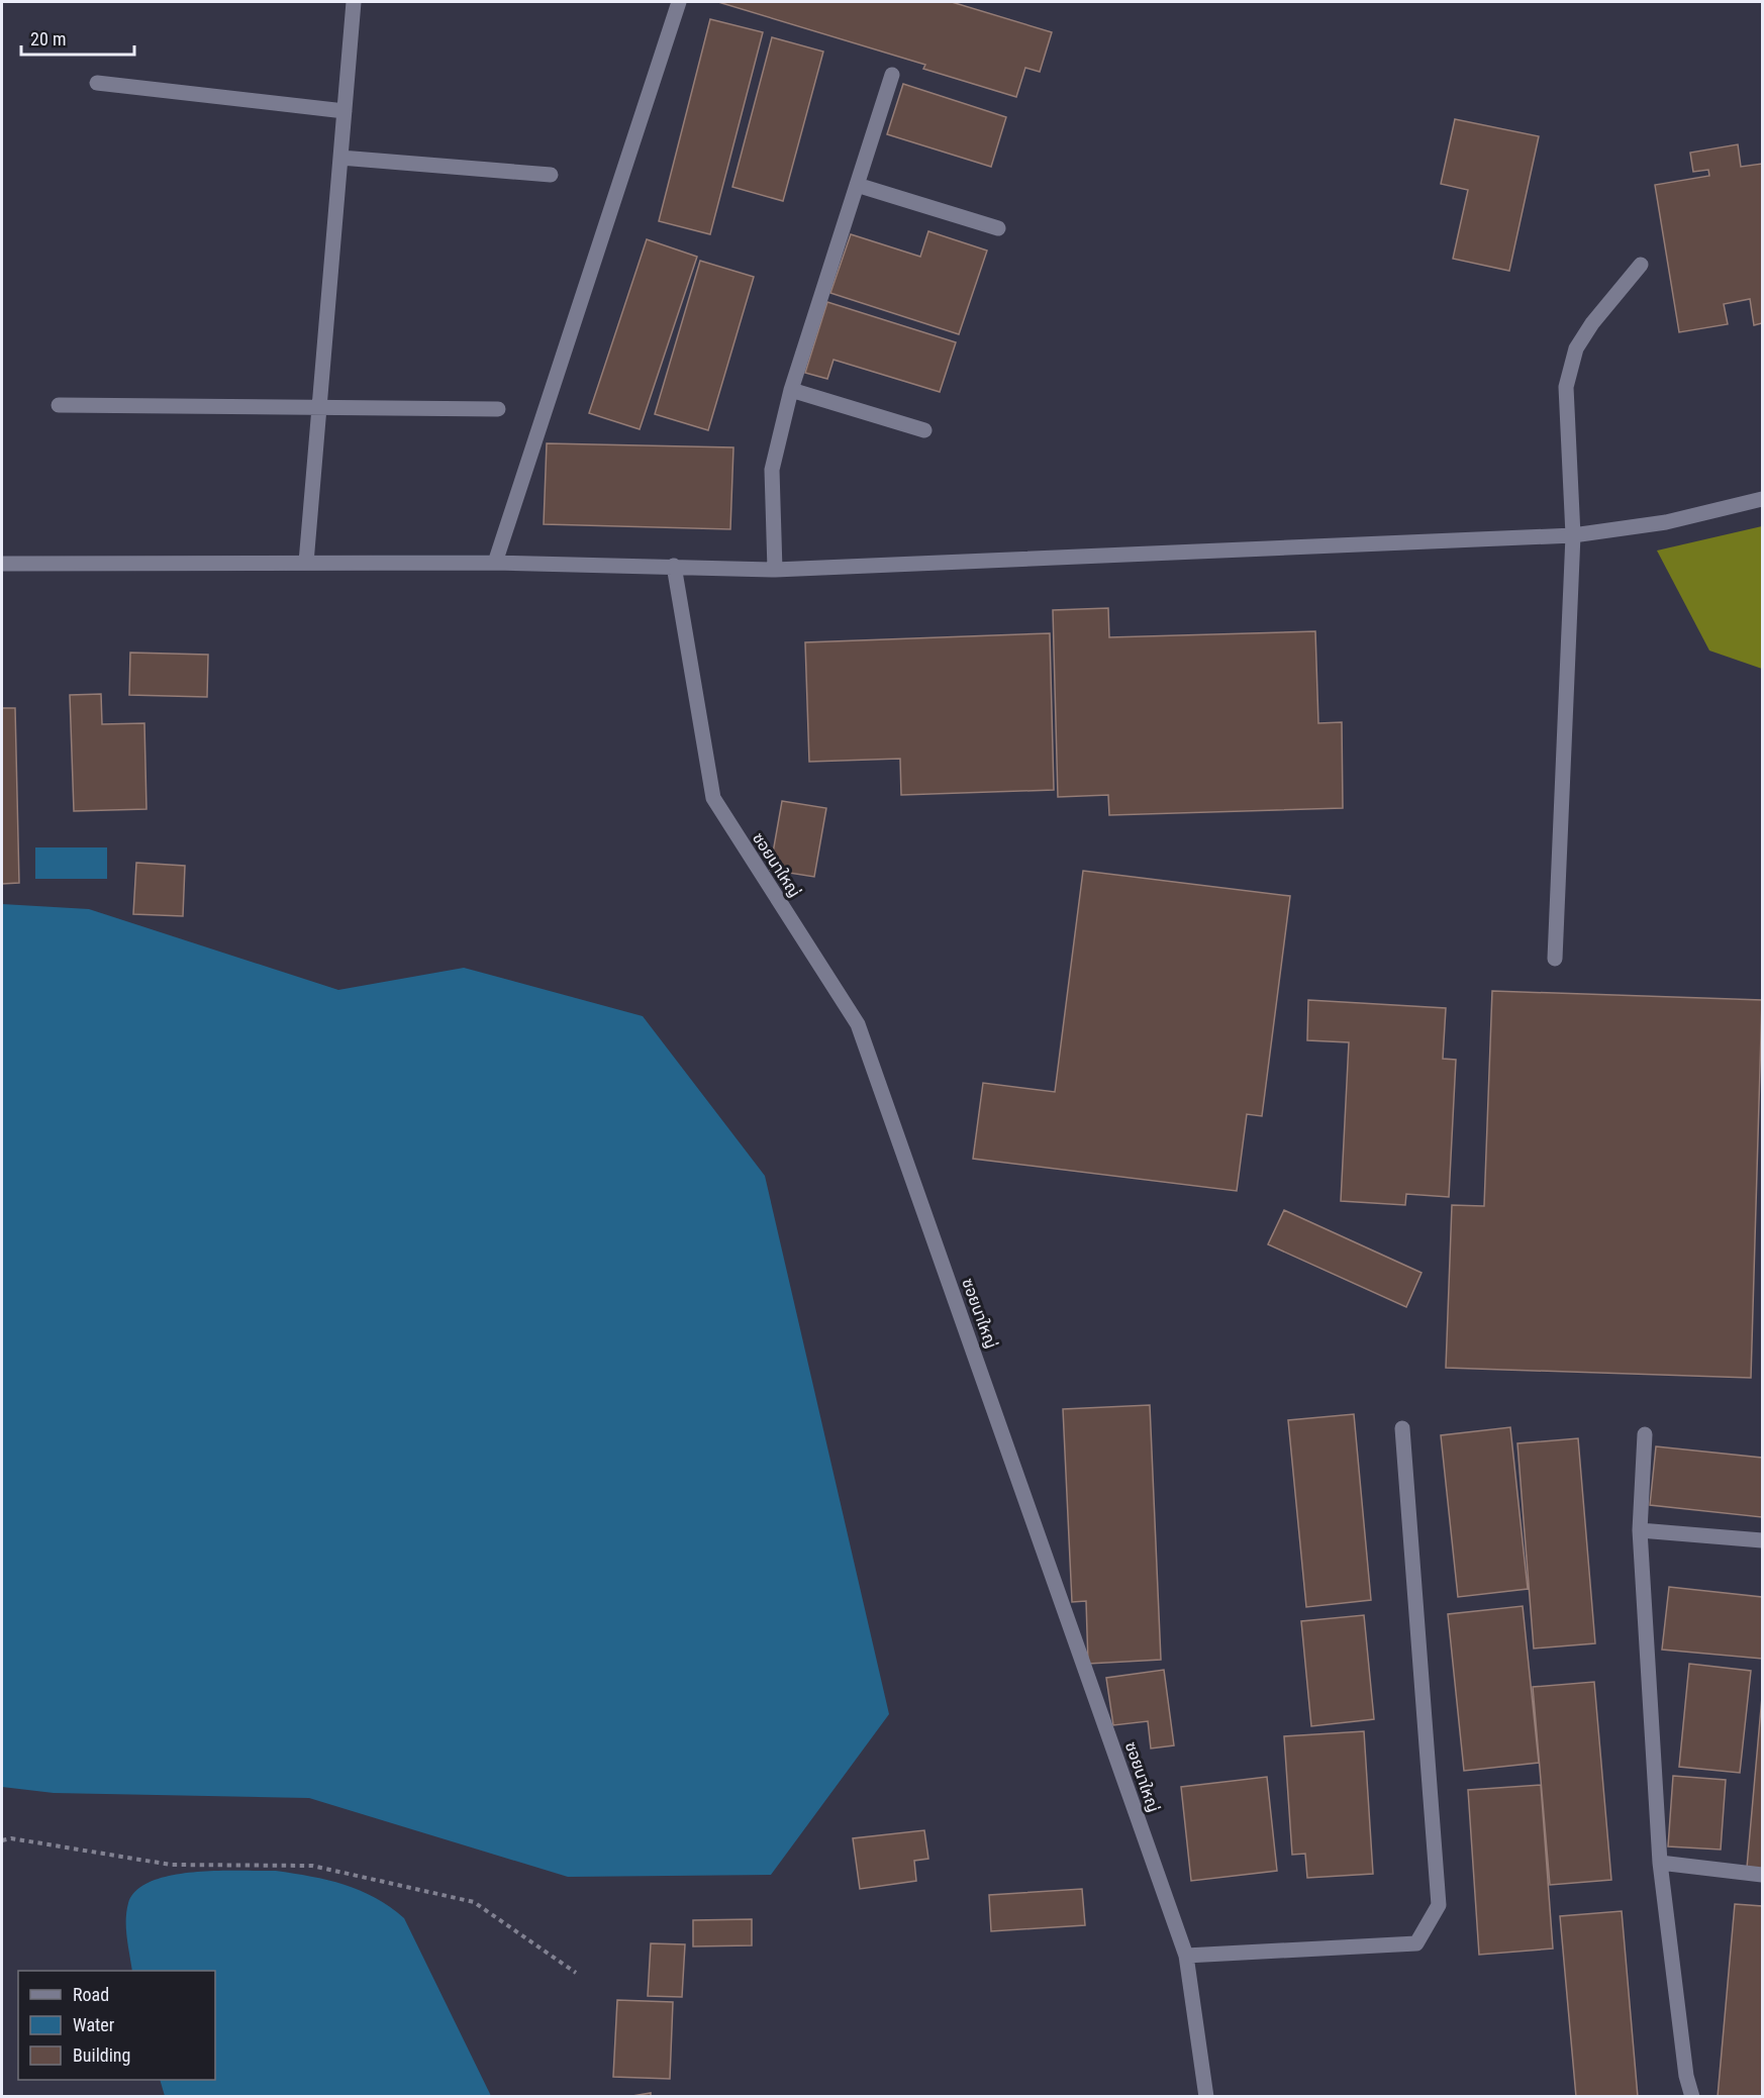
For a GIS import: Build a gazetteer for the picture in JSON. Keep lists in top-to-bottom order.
{
  "streets": {
    "street": ["ซอยนาใหญ่"]
  },
  "legend": ["Road", "Water", "Building"],
  "scale_bar": "20 m"
}
